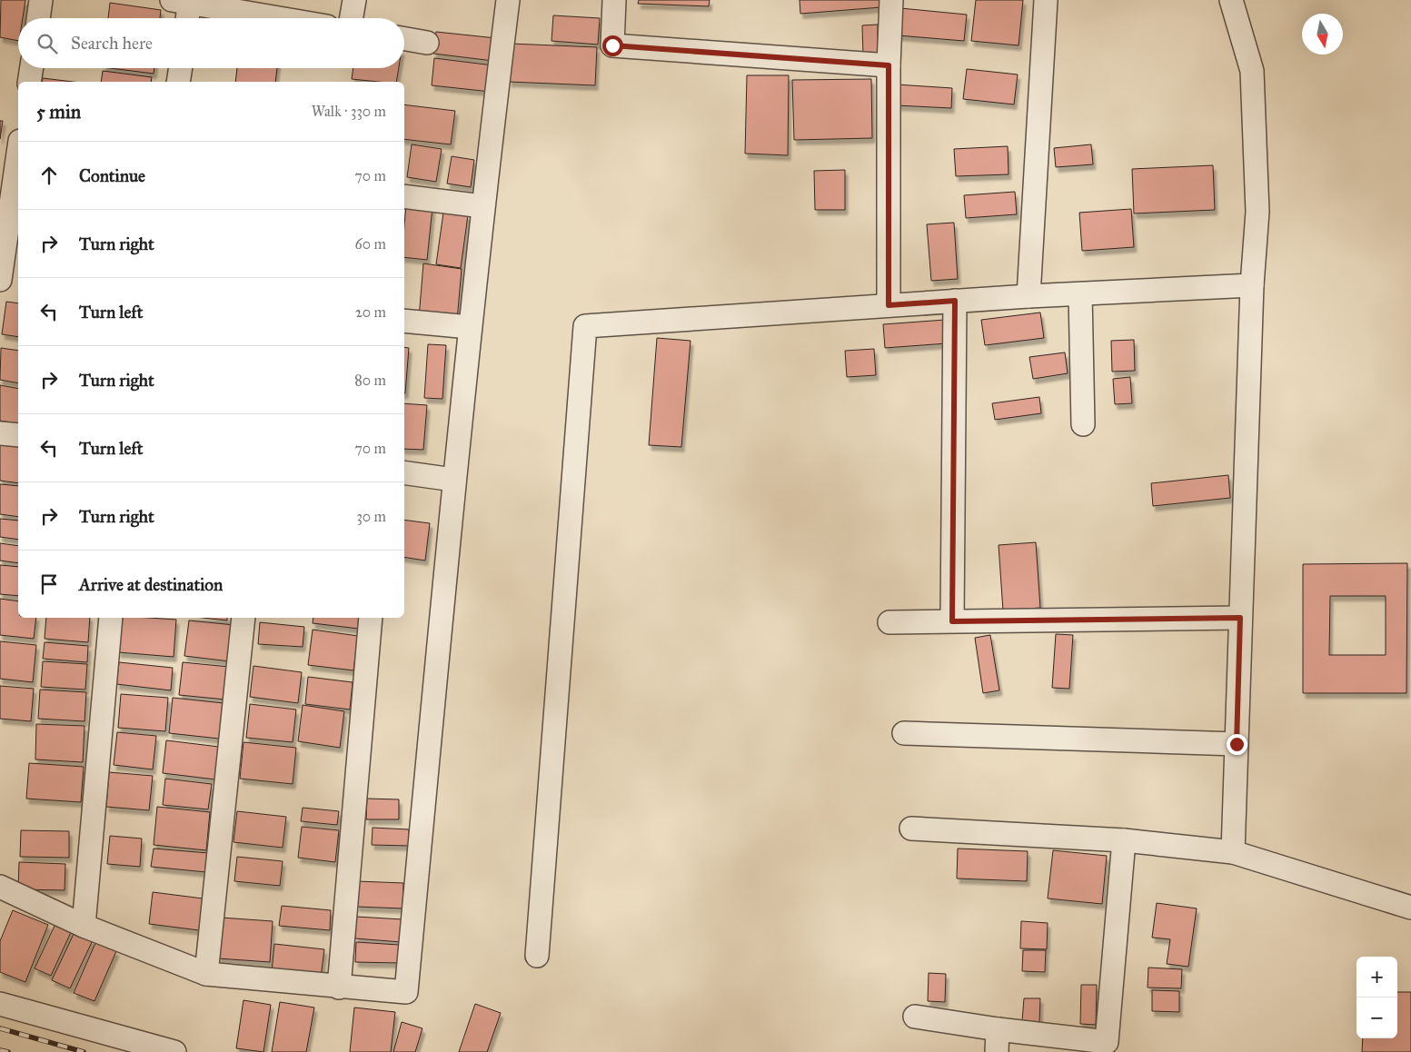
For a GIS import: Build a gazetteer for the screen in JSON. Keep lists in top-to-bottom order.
{
  "north": "bottom",
  "page": {
    "search": "Search here",
    "heading": ["5 min", "Walk · 330 m"],
    "list": [
      ["Continue", "70 m"],
      ["Turn right", "60 m"],
      ["Turn left", "20 m"],
      ["Turn right", "80 m"],
      ["Turn left", "70 m"],
      ["Turn right", "30 m"],
      "Arrive at destination"
    ],
    "map_buttons": ["+", "−"]
  }
}
